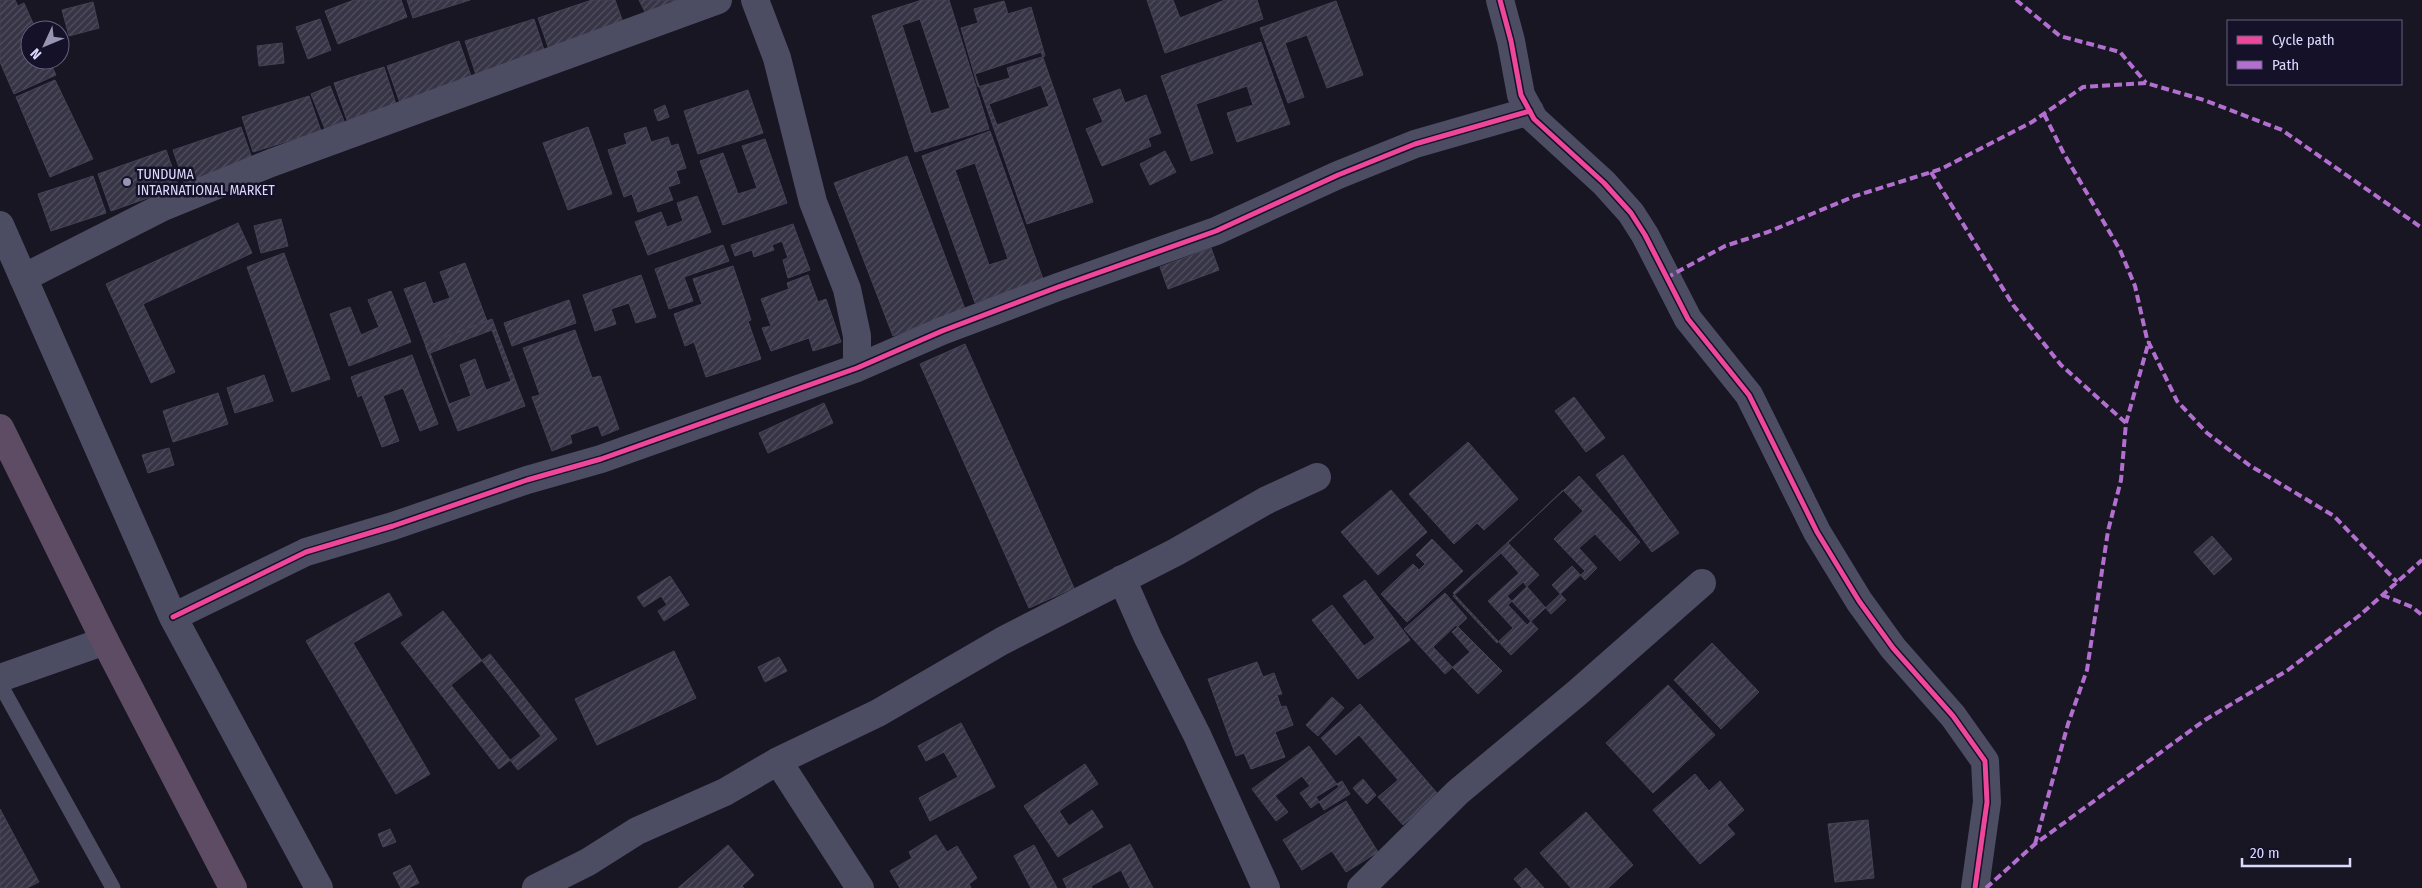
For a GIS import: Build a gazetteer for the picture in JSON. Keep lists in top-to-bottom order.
{
  "places": ["TUNDUMA INTARNATIONAL MARKET"],
  "legend": ["Cycle path", "Path"],
  "scale_bar": "20 m",
  "north": "bottom left"
}
